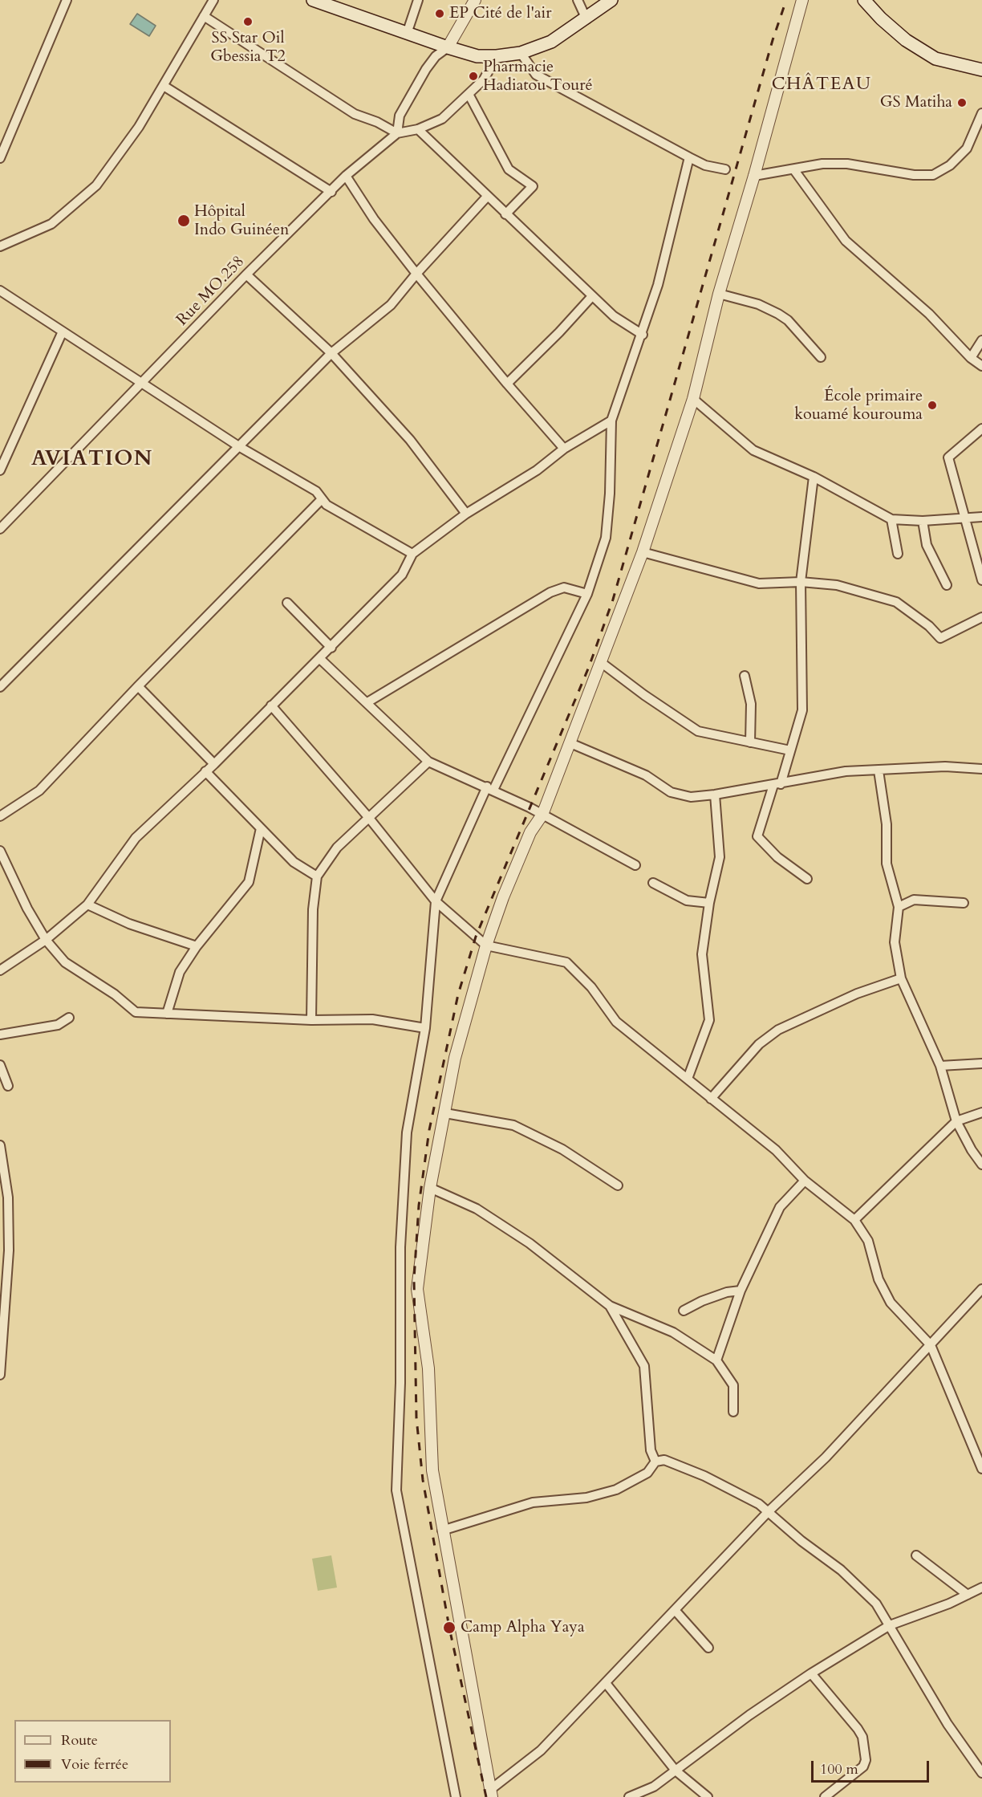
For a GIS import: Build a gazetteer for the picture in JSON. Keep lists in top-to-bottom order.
{
  "streets": {
    "street": ["Rue MO.258"]
  },
  "districts": ["CHÂTEAU", "AVIATION"],
  "places": [
    "EP Cité de l'air",
    "SS Star Oil Gbessia T2",
    "Pharmacie Hadiatou Touré",
    "GS Matiha",
    "Hôpital Indo Guinéen",
    "École primaire kouamé kourouma",
    "Camp Alpha Yaya"
  ],
  "legend": ["Route", "Voie ferrée"],
  "scale_bar": "100 m"
}
